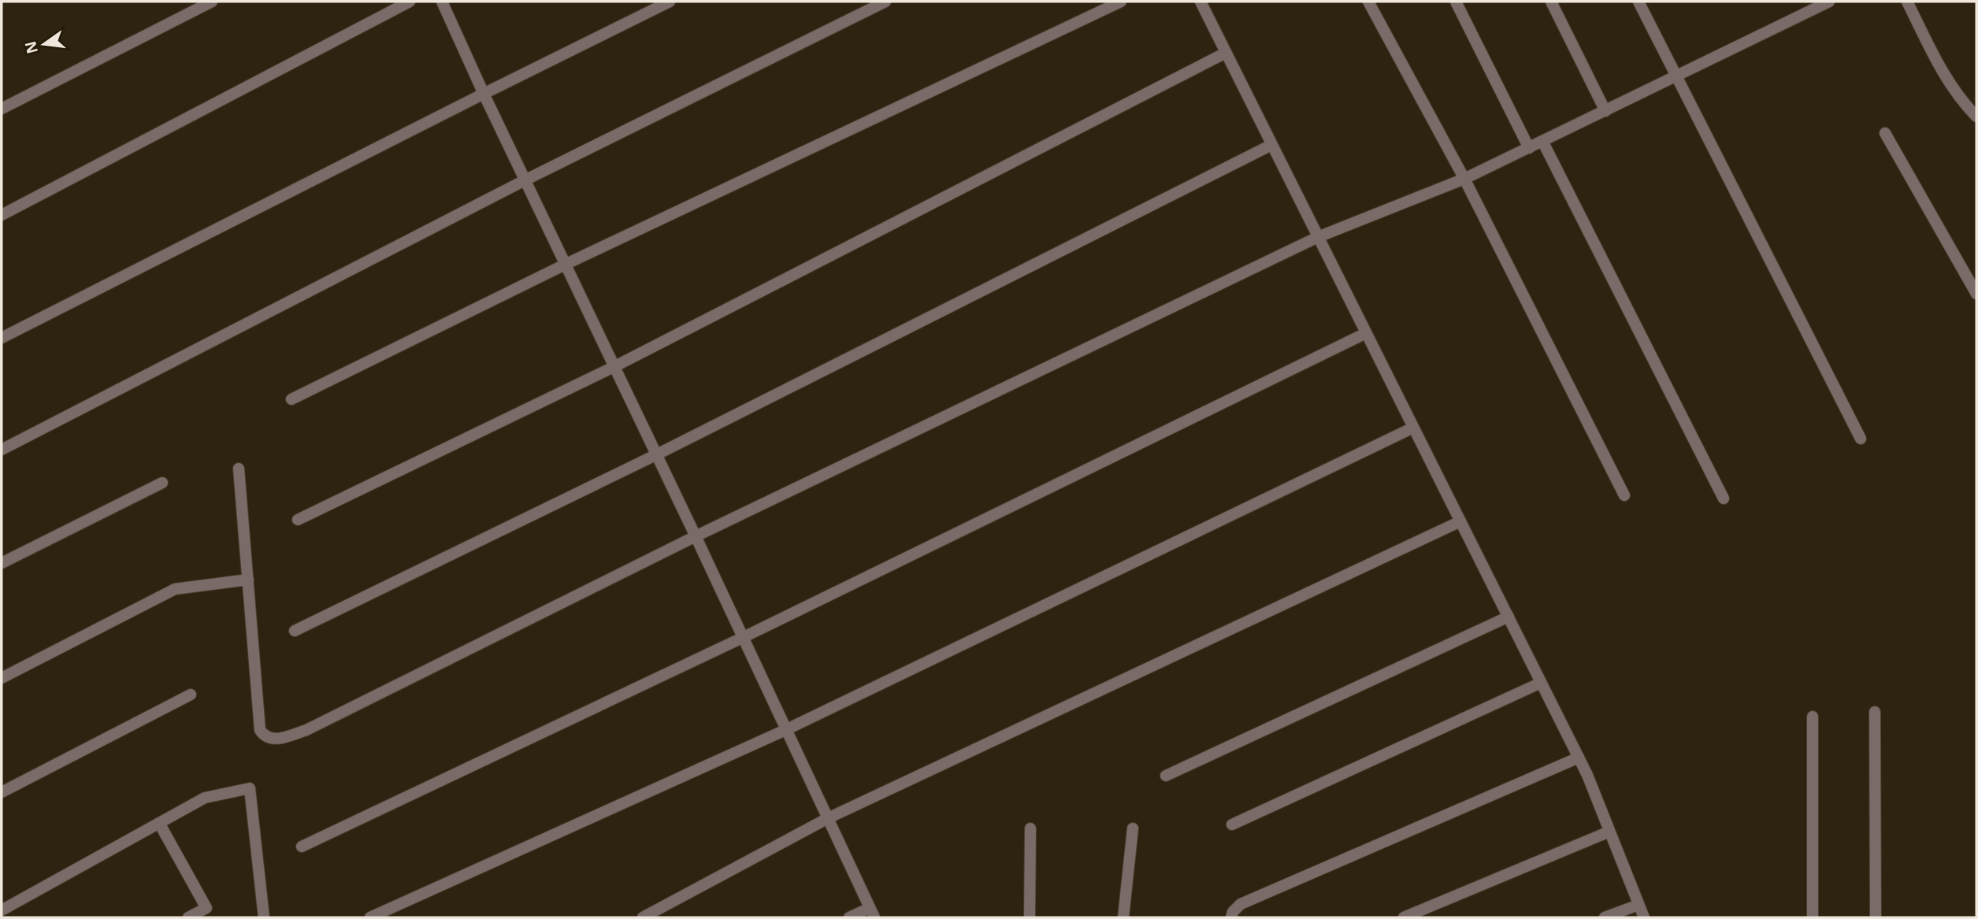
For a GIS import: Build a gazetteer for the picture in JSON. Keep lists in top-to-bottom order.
{
  "north": "left"
}
